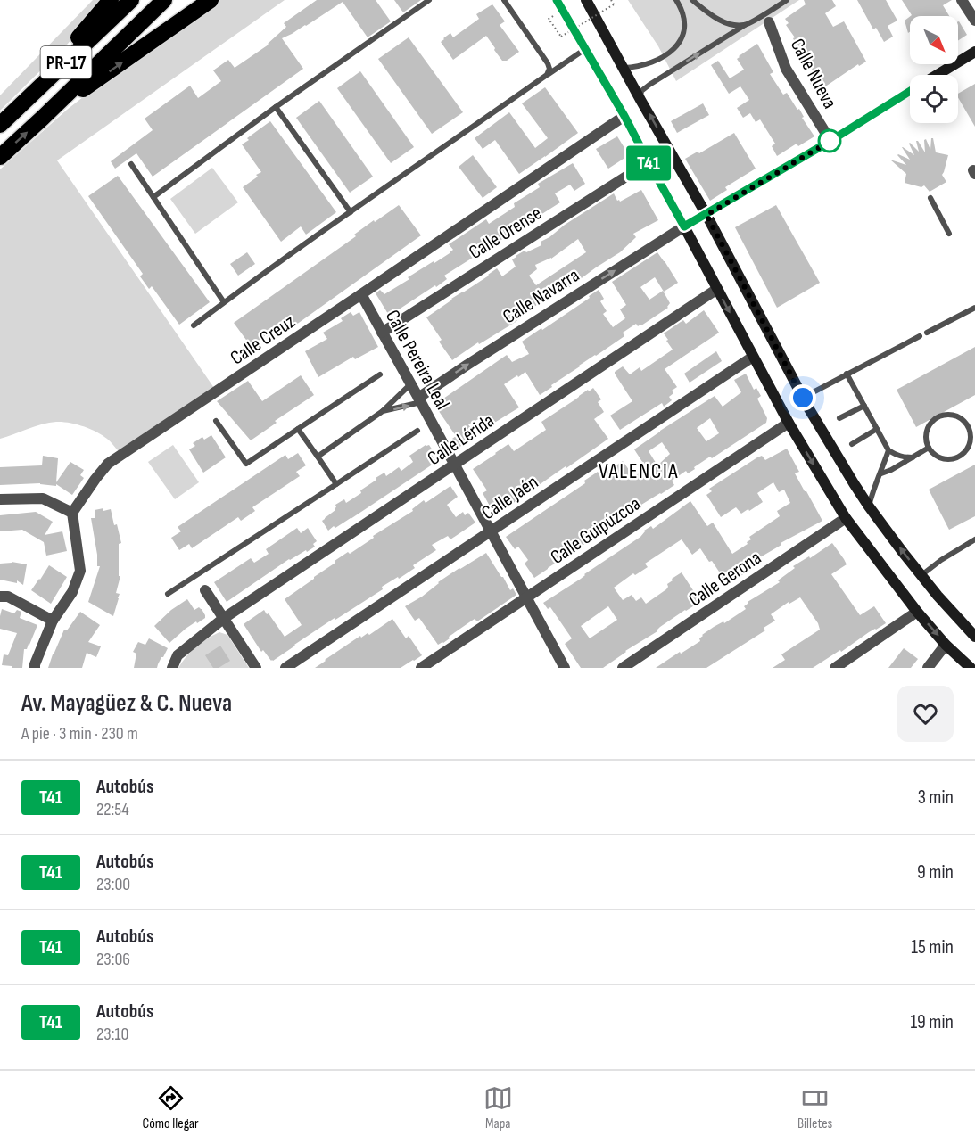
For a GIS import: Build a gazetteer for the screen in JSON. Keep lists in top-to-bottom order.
{
  "streets": {
    "highway": ["PR-17"],
    "street": [
      "Calle Nueva",
      "Calle Orense",
      "Calle Navarra",
      "Calle Creuz",
      "Calle Pereira Leal",
      "Calle Lérida",
      "Calle Jaén",
      "Calle Guipúzcoa",
      "Calle Gerona"
    ]
  },
  "crossings": [
    ["Calle Orense", "Calle Pereira Leal"],
    ["Calle Navarra", "Calle Pereira Leal"],
    ["Calle Creuz", "Calle Pereira Leal"],
    ["Calle Pereira Leal", "Calle Lérida"],
    ["Calle Pereira Leal", "Calle Jaén"],
    ["Calle Pereira Leal", "Calle Guipúzcoa"]
  ],
  "one_way": ["Calle Navarra"],
  "districts": ["VALENCIA"],
  "lines": ["bus line T41"],
  "north": "bottom right",
  "page": {
    "on_map": "T41",
    "heading": ["Av. Mayagüez & C. Nueva", "A pie · 3 min · 230 m"],
    "list": [
      {
        "mark": "T41",
        "name": "Autobús",
        "note": "22:54",
        "value": "3 min"
      },
      {
        "mark": "T41",
        "name": "Autobús",
        "note": "23:00",
        "value": "9 min"
      },
      {
        "mark": "T41",
        "name": "Autobús",
        "note": "23:06",
        "value": "15 min"
      },
      {
        "mark": "T41",
        "name": "Autobús",
        "note": "23:10",
        "value": "19 min"
      }
    ],
    "tabs": ["Cómo llegar", "Mapa", "Billetes"]
  }
}
